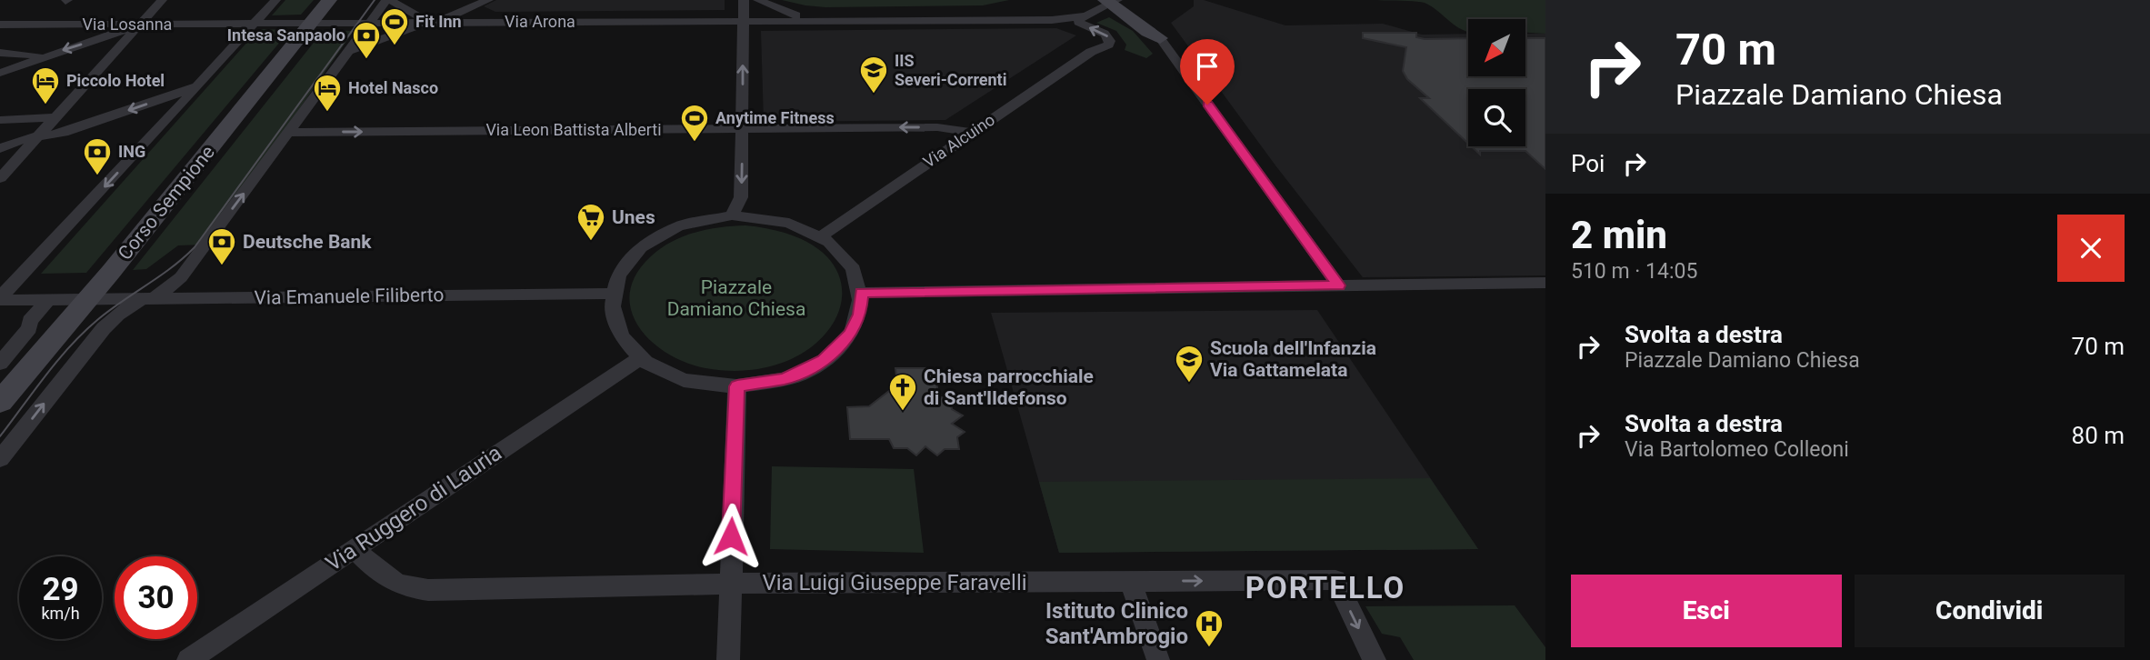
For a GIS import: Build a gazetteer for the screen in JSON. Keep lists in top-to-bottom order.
{
  "streets": {
    "main road": ["Corso Sempione"],
    "street": [
      "Via Arona",
      "Via Losanna",
      "Via Leon Battista Alberti",
      "Via Alcuino",
      "Via Emanuele Filiberto",
      "Via Ruggero di Lauria",
      "Via Luigi Giuseppe Faravelli"
    ]
  },
  "crossings": [
    ["Via Arona", "Via Losanna"],
    ["Via Arona", "Via Alcuino"],
    ["Via Arona", "Corso Sempione"],
    ["Via Leon Battista Alberti", "Via Alcuino"],
    ["Via Alcuino", "Via Emanuele Filiberto"],
    ["Via Alcuino", "Via Ruggero di Lauria"],
    ["Corso Sempione", "Via Emanuele Filiberto"],
    ["Via Emanuele Filiberto", "Via Ruggero di Lauria"],
    ["Via Ruggero di Lauria", "Via Luigi Giuseppe Faravelli"]
  ],
  "districts": ["PORTELLO"],
  "parks": ["Piazzale Damiano Chiesa"],
  "places": {
    "sports": ["Fit Inn", "Anytime Fitness"],
    "bank": ["Intesa Sanpaolo", "ING", "Deutsche Bank"],
    "school or university": ["IIS Severi-Correnti", "Scuola dell'Infanzia Via Gattamelata"],
    "hotel": ["Piccolo Hotel", "Hotel Nasco"],
    "supermarket": ["Unes"],
    "church": ["Chiesa parrocchiale di Sant'Ildefonso"],
    "hospital": ["Istituto Clinico Sant'Ambrogio"]
  },
  "north": "bottom left",
  "page": {
    "turn": ["70 m", "Piazzale Damiano Chiesa"],
    "then": "Poi",
    "heading": ["2 min", "510 m · 14:05"],
    "list": [
      {
        "name": "Svolta a destra",
        "note": "Piazzale Damiano Chiesa",
        "value": "70 m"
      },
      {
        "name": "Svolta a destra",
        "note": "Via Bartolomeo Colleoni",
        "value": "80 m"
      }
    ],
    "speed": "29 km/h",
    "limit": "30",
    "buttons": ["Esci", "Condividi"]
  }
}
